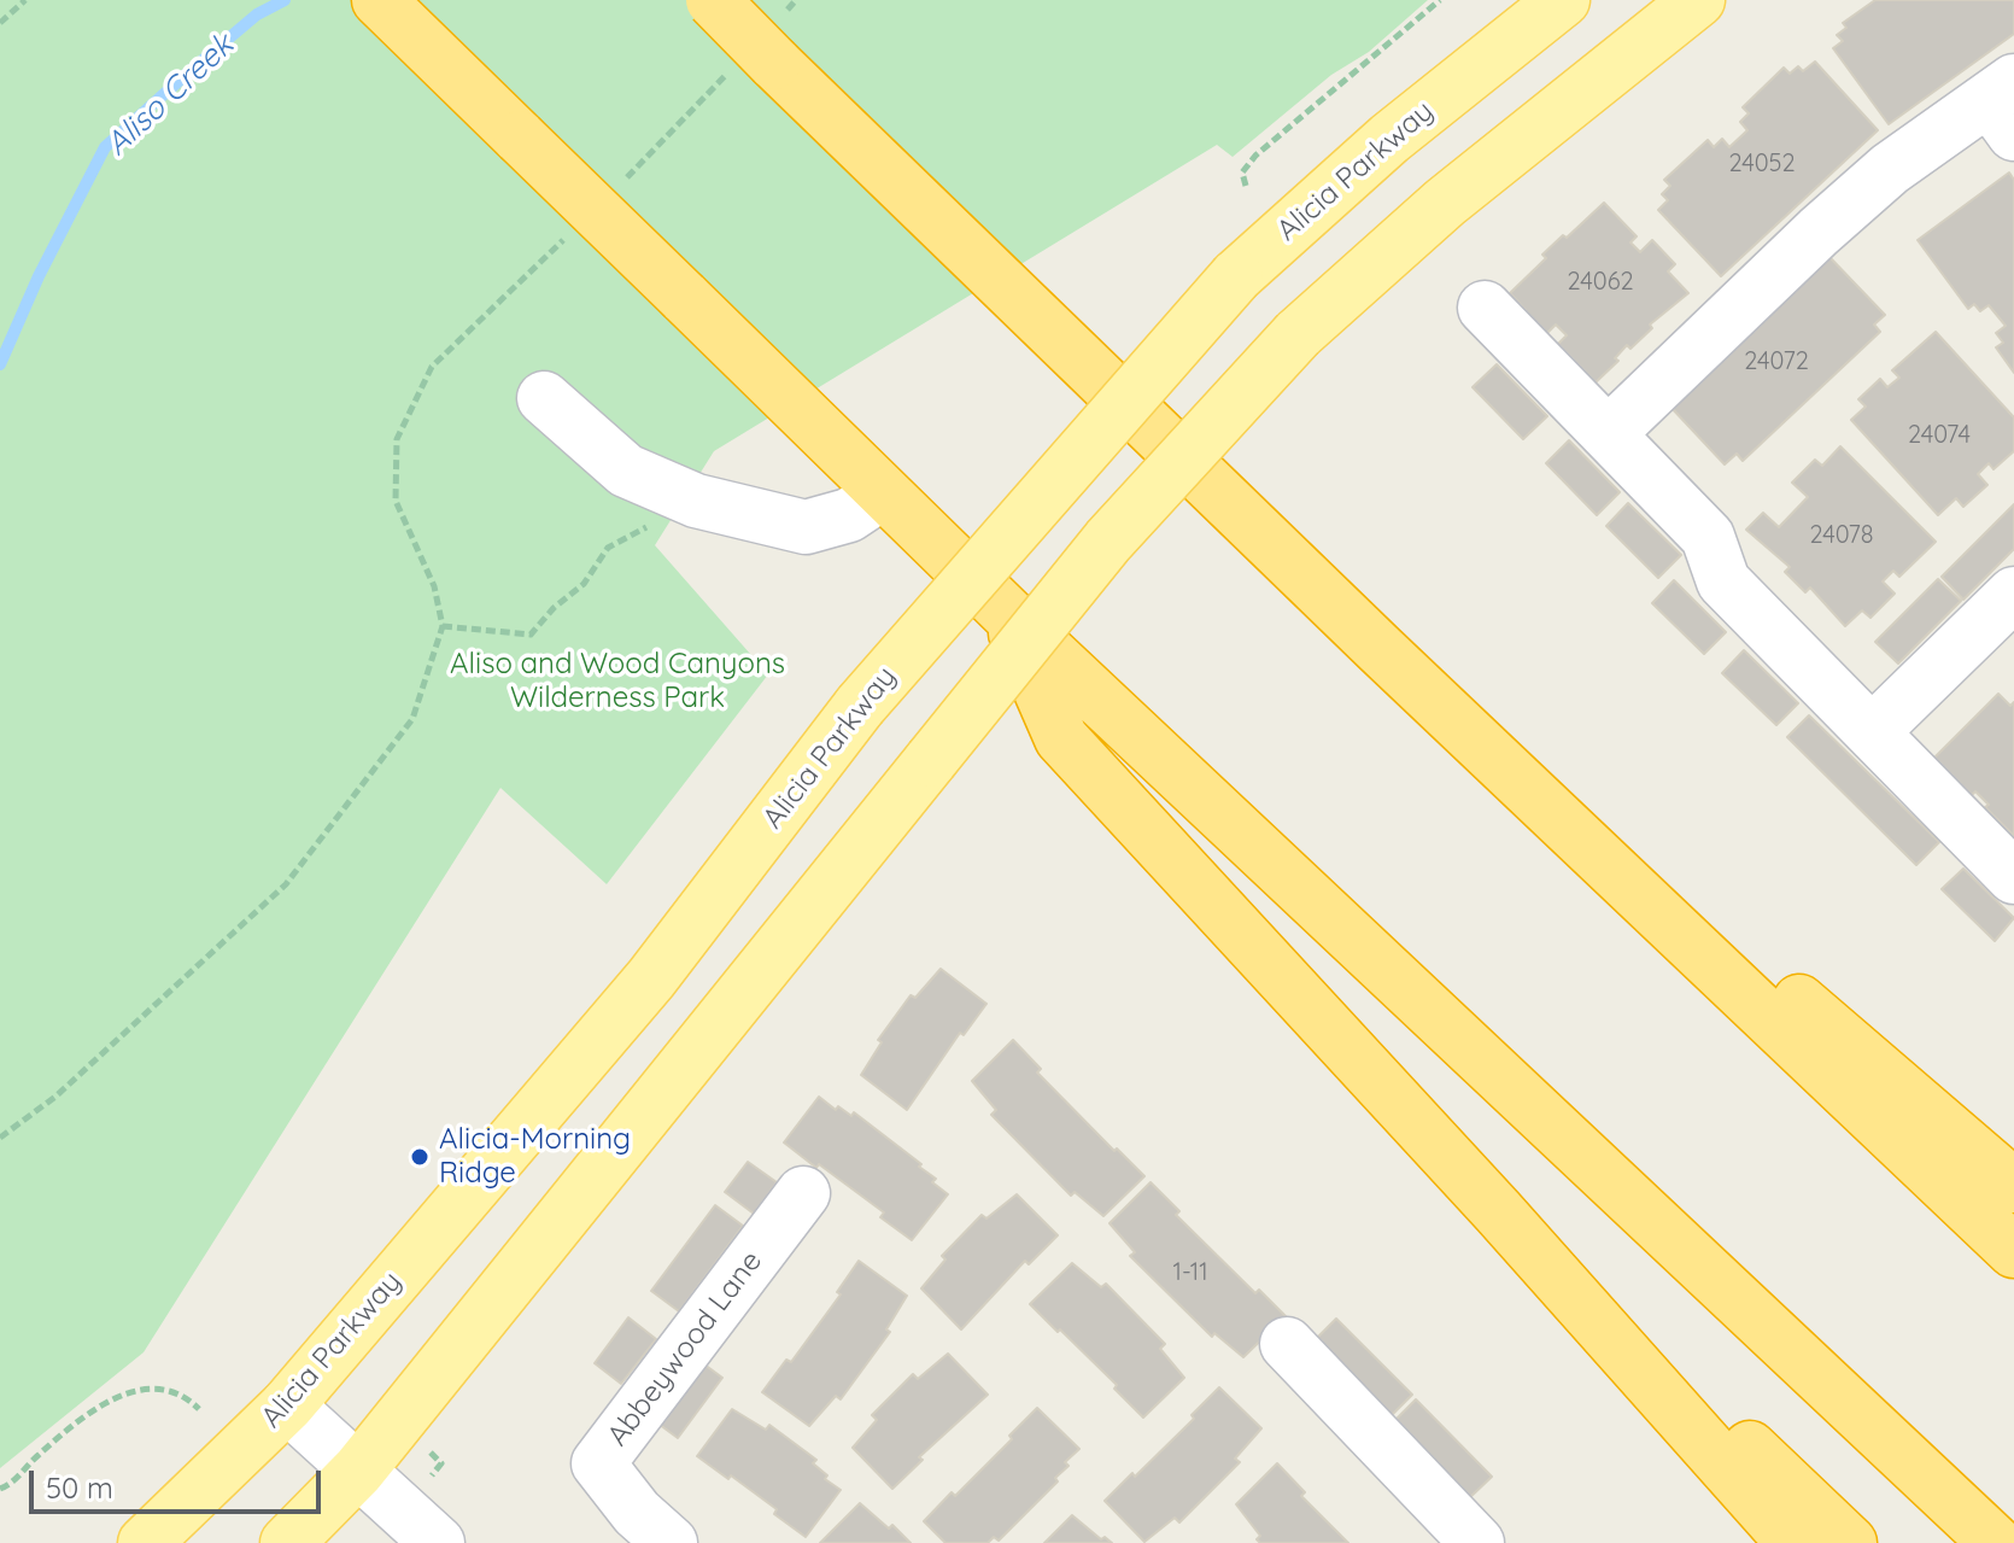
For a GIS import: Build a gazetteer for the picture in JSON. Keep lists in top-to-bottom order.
{
  "streets": {
    "main road": ["Alicia Parkway"],
    "street": ["Abbeywood Lane"]
  },
  "water": ["Aliso Creek"],
  "parks": ["Aliso and Wood Canyons Wilderness Park"],
  "places": ["Alicia-Morning Ridge"],
  "house_numbers": [
    "24052",
    "24062",
    "24072",
    "24074",
    "24078",
    "1-11"
  ],
  "scale_bar": "50 m"
}
